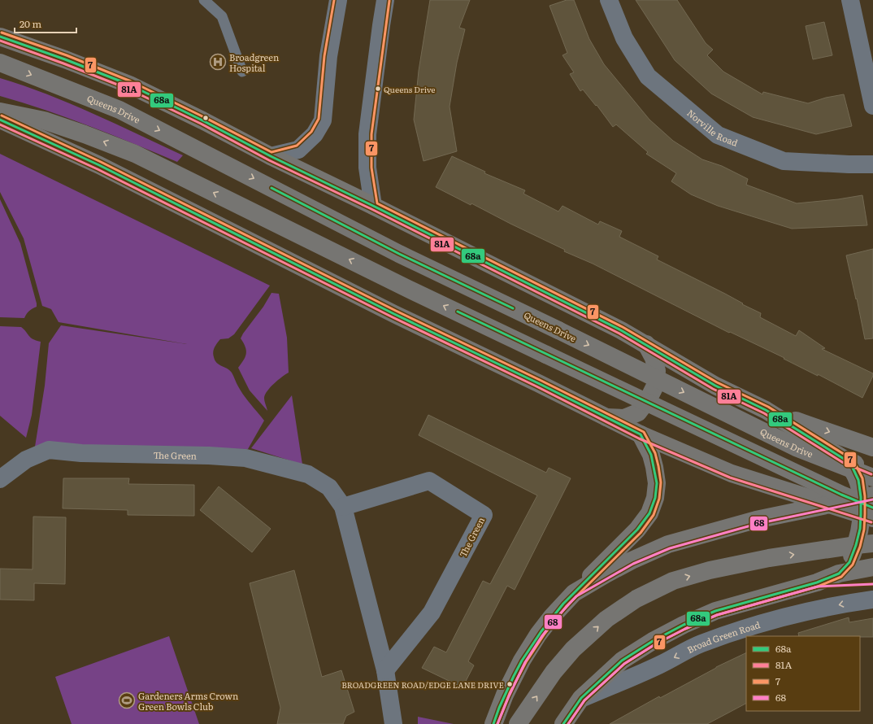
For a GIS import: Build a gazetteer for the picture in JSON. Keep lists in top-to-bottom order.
{
  "streets": {
    "highway": ["Queens Drive"],
    "street": ["Norville Road", "The Green", "Broad Green Road"]
  },
  "one_way": ["Broad Green Road"],
  "places": {
    "hospital": ["Broadgreen Hospital"],
    "other": ["Queens Drive", "BROADGREEN ROAD/EDGE LANE DRIVE"],
    "sports": ["Gardeners Arms Crown Green Bowls Club"]
  },
  "lines": [
    "transit line 7",
    "transit line 68a",
    "transit line 81A",
    "transit line 68"
  ],
  "legend": [
    "68a",
    "81A",
    "7",
    "68"
  ],
  "scale_bar": "20 m"
}
